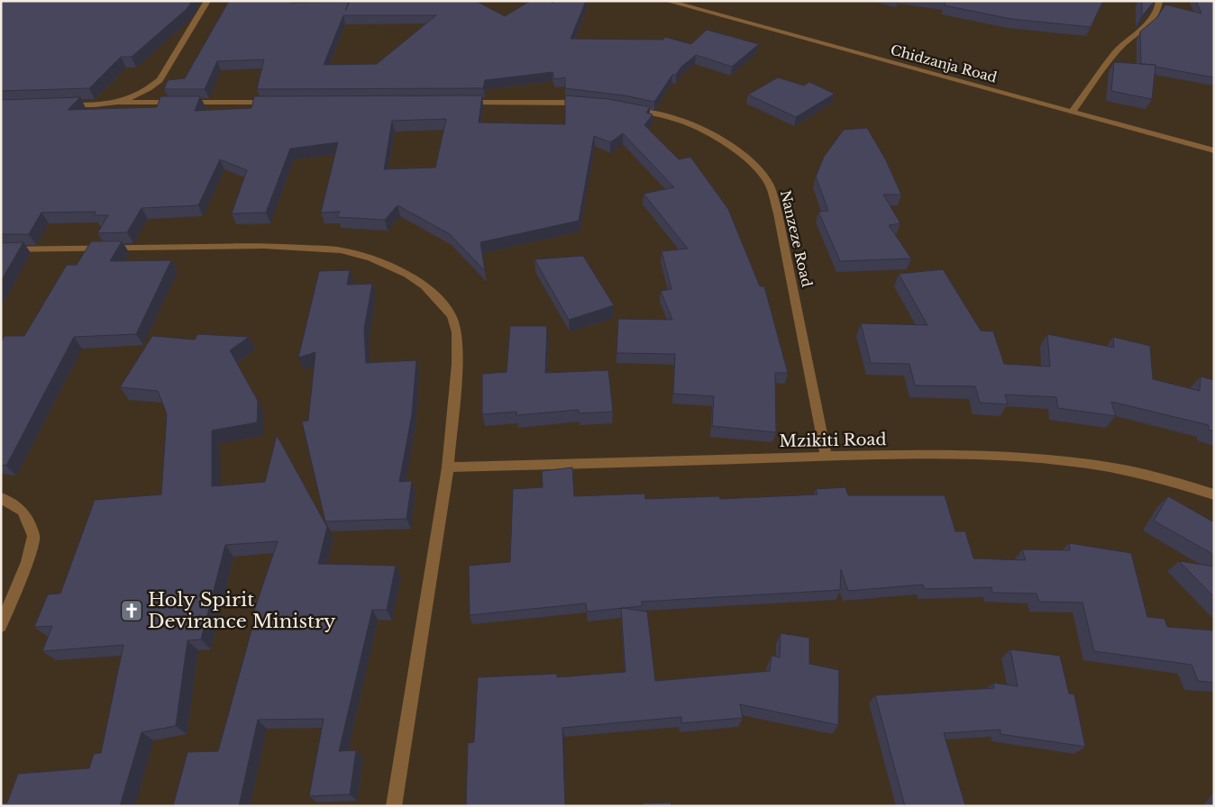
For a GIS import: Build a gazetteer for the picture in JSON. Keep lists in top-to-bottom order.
{
  "streets": {
    "street": ["Chidzanja Road", "Nanzeze Road", "Mzikiti Road"]
  },
  "crossings": [
    ["Nanzeze Road", "Mzikiti Road"]
  ],
  "places": {
    "church": ["Holy Spirit Devirance Ministry"]
  }
}
